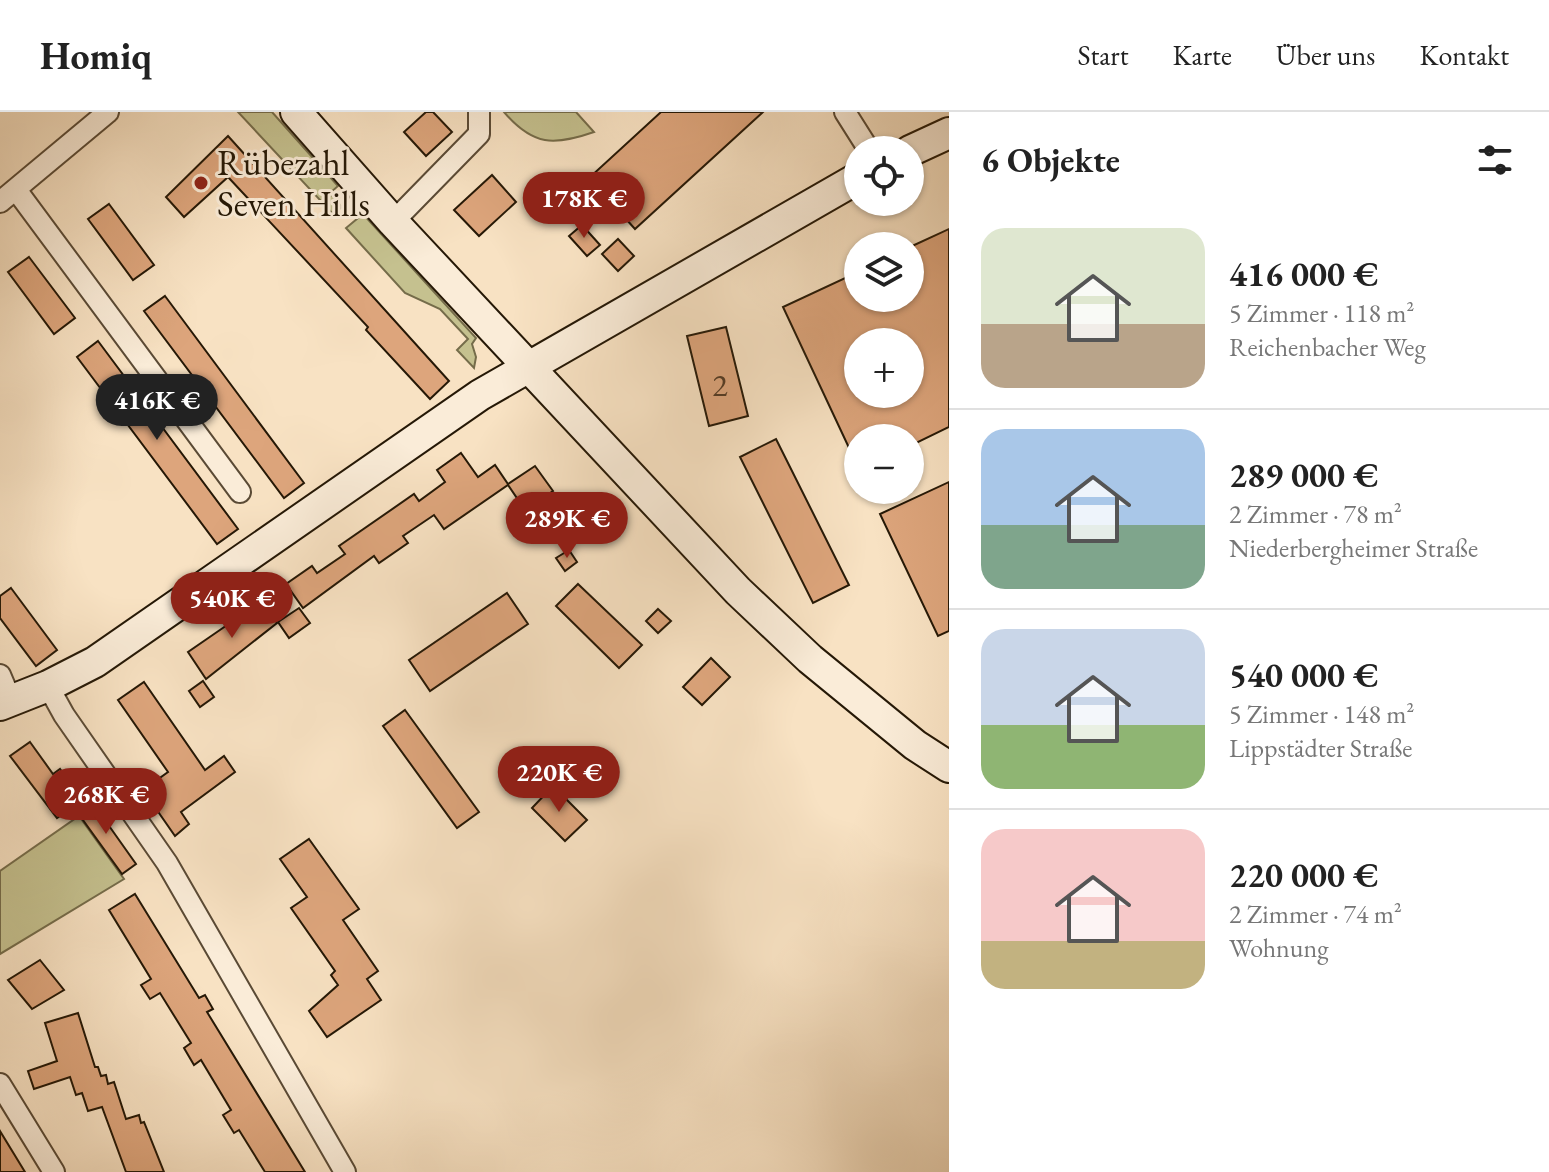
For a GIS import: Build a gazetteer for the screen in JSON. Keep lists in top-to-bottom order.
{
  "places": ["Rübezahl Seven Hills"],
  "house_numbers": ["2"],
  "page": {
    "header": "Homiq",
    "nav": [
      "Start",
      "Karte",
      "Über uns",
      "Kontakt"
    ],
    "heading": "6 Objekte",
    "map_buttons": ["+", "−"],
    "price": [
      "178K €",
      "416K €",
      "289K €",
      "540K €",
      "220K €",
      "268K €"
    ],
    "list": [
      {
        "name": "416 000 €",
        "note": "5 Zimmer · 118 m² · Reichenbacher Weg"
      },
      {
        "name": "289 000 €",
        "note": "2 Zimmer · 78 m² · Niederbergheimer Straße"
      },
      {
        "name": "540 000 €",
        "note": "5 Zimmer · 148 m² · Lippstädter Straße"
      },
      {
        "name": "220 000 €",
        "note": "2 Zimmer · 74 m² · Wohnung"
      }
    ]
  }
}
